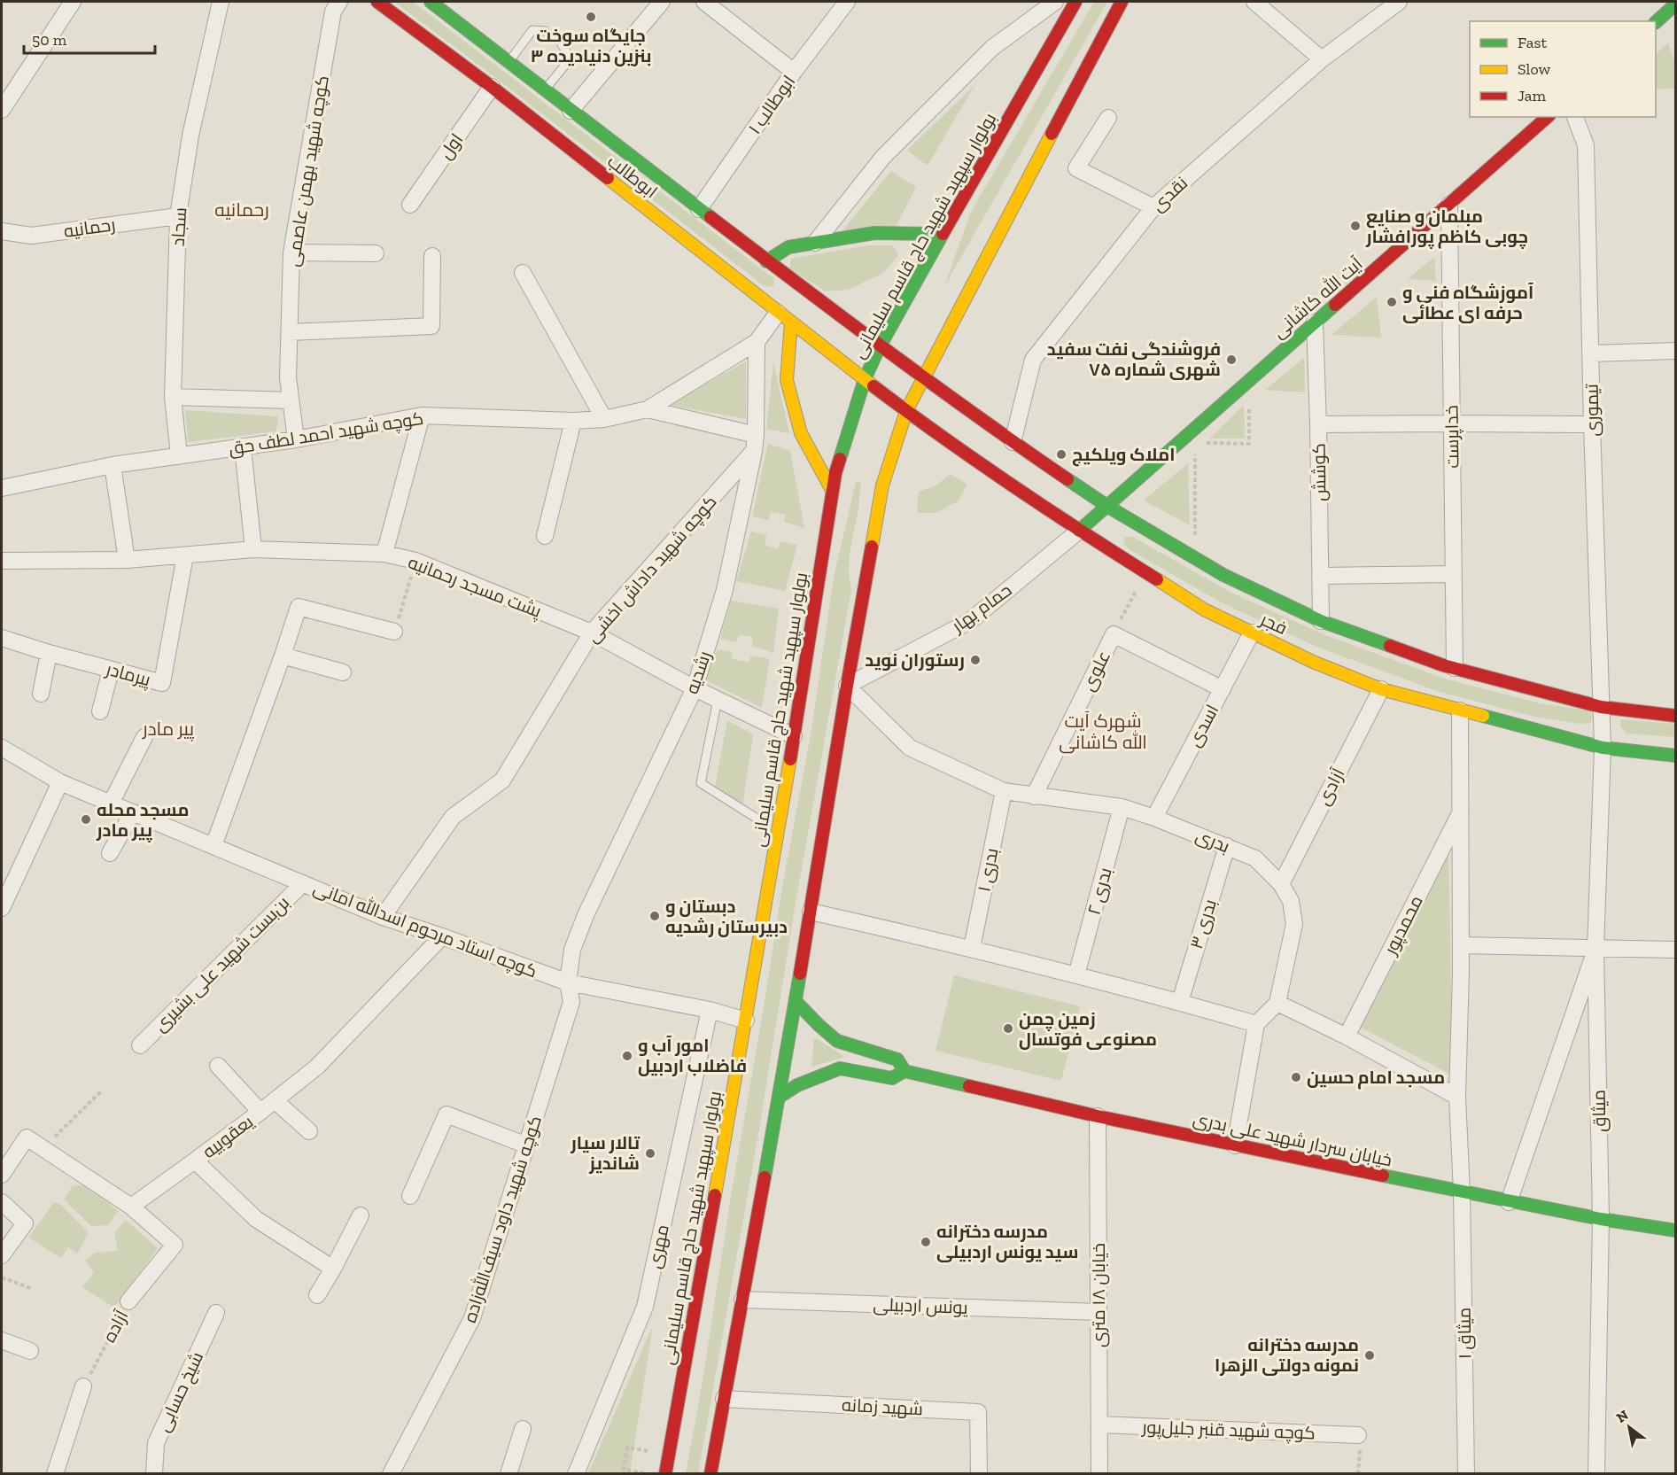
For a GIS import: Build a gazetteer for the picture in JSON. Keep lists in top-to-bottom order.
{
  "streets": {
    "main road": [
      "ابوطالب",
      "بولوار سپهبد شهید حاج قاسم سلیمانی",
      "آیت الله کاشانی",
      "فجر",
      "خیابان سردار شهید علی بدری"
    ],
    "street": [
      "ابوطالب ۱",
      "اول",
      "کوچه شهید بهمن عاصمی",
      "نقدی",
      "سجاد",
      "رحمانیه",
      "تیموری",
      "کوچه شهید احمد لطف حق",
      "خداپرست",
      "کوشش",
      "کوچه شهید داداش اخشی",
      "پشت مسجد رحمانیه",
      "حمام بهار",
      "علوی",
      "رشدیه",
      "پیرمادر",
      "اسدی",
      "آزادی",
      "بدری",
      "بدری ۱",
      "بدری ۲",
      "بدری ۳",
      "محمدپور",
      "کوچه استاد مرحوم اسدالله امانی",
      "بن‌بست شهید علی بشیری",
      "میثاق",
      "یعقوبیه",
      "کوچه شهید داود سیف‌الله‌زاده",
      "مهری",
      "خیابان ۱۸ متری",
      "یونس اردبیلی",
      "آزاده",
      "میثاق ۱",
      "شیخ حسابی",
      "شهید زمانه",
      "کوچه شهید قنبر جلیل‌پور"
    ]
  },
  "crossings": [
    ["ابوطالب ۱", "ابوطالب"],
    ["اول", "ابوطالب"],
    ["کوچه شهید بهمن عاصمی", "کوچه شهید احمد لطف حق"],
    ["ابوطالب", "بولوار سپهبد شهید حاج قاسم سلیمانی"],
    ["ابوطالب", "کوچه شهید احمد لطف حق"],
    ["ابوطالب", "فجر"],
    ["نقدی", "فجر"],
    ["سجاد", "رحمانیه"],
    ["سجاد", "کوچه شهید احمد لطف حق"],
    ["بولوار سپهبد شهید حاج قاسم سلیمانی", "پشت مسجد رحمانیه"],
    ["بولوار سپهبد شهید حاج قاسم سلیمانی", "کوچه استاد مرحوم اسدالله امانی"],
    ["آیت الله کاشانی", "خداپرست"],
    ["آیت الله کاشانی", "کوشش"],
    ["آیت الله کاشانی", "حمام بهار"],
    ["آیت الله کاشانی", "فجر"],
    ["تیموری", "فجر"],
    ["تیموری", "میثاق"],
    ["کوچه شهید احمد لطف حق", "رشدیه"],
    ["خداپرست", "فجر"],
    ["کوشش", "فجر"],
    ["کوچه شهید داداش اخشی", "پشت مسجد رحمانیه"],
    ["کوچه شهید داداش اخشی", "رشدیه"],
    ["کوچه شهید داداش اخشی", "کوچه استاد مرحوم اسدالله امانی"],
    ["پشت مسجد رحمانیه", "رشدیه"],
    ["پشت مسجد رحمانیه", "پیرمادر"],
    ["حمام بهار", "فجر"],
    ["حمام بهار", "بدری"],
    ["فجر", "علوی"],
    ["فجر", "اسدی"],
    ["فجر", "آزادی"],
    ["فجر", "میثاق"],
    ["علوی", "بدری"],
    ["رشدیه", "کوچه استاد مرحوم اسدالله امانی"],
    ["رشدیه", "کوچه شهید داود سیف‌الله‌زاده"],
    ["اسدی", "بدری"],
    ["آزادی", "بدری"],
    ["بدری", "بدری ۱"],
    ["بدری", "بدری ۲"],
    ["بدری", "بدری ۳"],
    ["کوچه استاد مرحوم اسدالله امانی", "بن‌بست شهید علی بشیری"],
    ["کوچه استاد مرحوم اسدالله امانی", "یعقوبیه"],
    ["کوچه استاد مرحوم اسدالله امانی", "کوچه شهید داود سیف‌الله‌زاده"],
    ["کوچه استاد مرحوم اسدالله امانی", "مهری"],
    ["میثاق", "خیابان سردار شهید علی بدری"],
    ["یعقوبیه", "آزاده"],
    ["خیابان سردار شهید علی بدری", "خیابان ۱۸ متری"],
    ["خیابان سردار شهید علی بدری", "میثاق ۱"],
    ["خیابان ۱۸ متری", "یونس اردبیلی"],
    ["خیابان ۱۸ متری", "کوچه شهید قنبر جلیل‌پور"]
  ],
  "districts": ["رحمانیه", "شهرک آیت الله کاشانی", "پیر مادر"],
  "places": [
    "جایگاه سوخت بنزین دنیادیده ۳",
    "مبلمان و صنایع چوبی کاظم پورافشار",
    "آموزشگاه فنی و حرفه ای عطائی",
    "فروشندگی نفت سفید شهری شماره ۷۵",
    "املاک ویلکیج",
    "رستوران نوید",
    "مسجد محله پیر مادر",
    "دبستان و دبیرستان رشدیه",
    "زمین چمن مصنوعی فوتسال",
    "امور آب و فاضلاب اردبیل",
    "مسجد امام حسین",
    "تالار سیار شاندیز",
    "مدرسه دخترانه سید یونس اردبیلی",
    "مدرسه دخترانه نمونه دولتی الزهرا"
  ],
  "legend": ["Fast", "Slow", "Jam"],
  "scale_bar": "50 m",
  "north": "top left"
}
